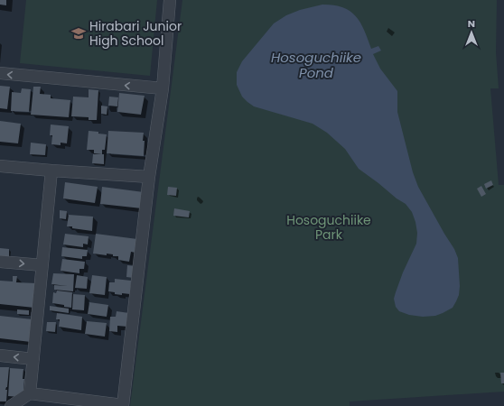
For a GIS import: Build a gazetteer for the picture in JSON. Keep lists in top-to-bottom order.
{
  "water": ["Hosoguchiike Pond"],
  "parks": ["Hosoguchiike Park"],
  "places": {
    "school or university": ["Hirabari Junior High School"]
  },
  "north": "top"
}
